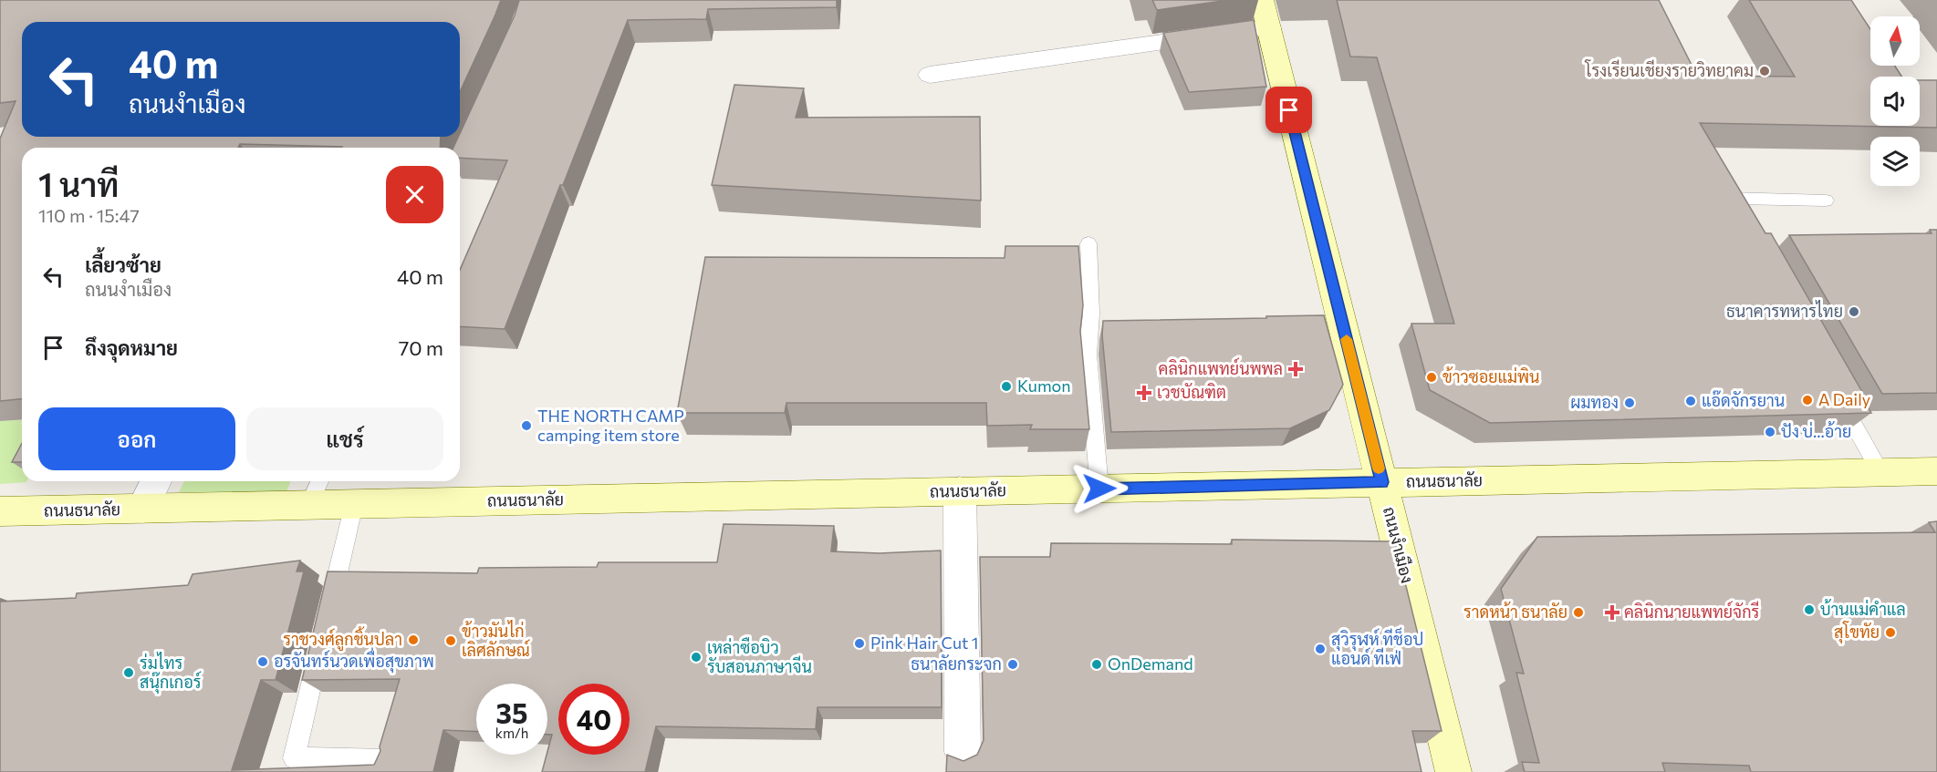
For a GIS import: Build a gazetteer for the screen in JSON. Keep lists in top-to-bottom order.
{
  "streets": {
    "street": ["ถนนธนาลัย", "ถนนงำเมือง"]
  },
  "crossings": [
    ["ถนนธนาลัย", "ถนนงำเมือง"]
  ],
  "places": {
    "other": [
      "โรงเรียนเชียงรายวิทยาคม",
      "ธนาคารทหารไทย",
      "ข้าวซอยแม่พิน",
      "Kumon",
      "A Daily",
      "แอ๊ดจักรยาน",
      "ผมทอง",
      "THE NORTH CAMP camping item store",
      "ปัง บ่...อ้าย",
      "บ้านแม่คำแล",
      "ราดหน้า ธนาลัย",
      "สุโขทัย",
      "ราชวงศ์ลูกชิ้นปลา",
      "ข้าวมันไก่ เลิศลักษณ์",
      "Pink Hair Cut 1",
      "สุวิรุฬห์ ทีช็อป แอนด์ ทีเฟ่",
      "เหล่าซือบิว รับสอนภาษาจีน",
      "อรจันทร์นวดเพื่อสุขภาพ",
      "ธนาลัยกระจก",
      "OnDemand",
      "ร่มไทร สนุ๊กเกอร์"
    ],
    "health": ["คลินิกแพทย์นพพล", "เวชบัณฑิต", "คลินิกนายแพทย์จักรี"]
  },
  "north": "top",
  "page": {
    "turn": ["40 m", "ถนนงำเมือง"],
    "heading": ["1 นาที", "110 m · 15:47"],
    "list": [
      {
        "name": "เลี้ยวซ้าย",
        "note": "ถนนงำเมือง",
        "value": "40 m"
      },
      {
        "name": "ถึงจุดหมาย",
        "value": "70 m"
      }
    ],
    "buttons": ["ออก", "แชร์"],
    "speed": "35 km/h",
    "limit": "40"
  }
}
